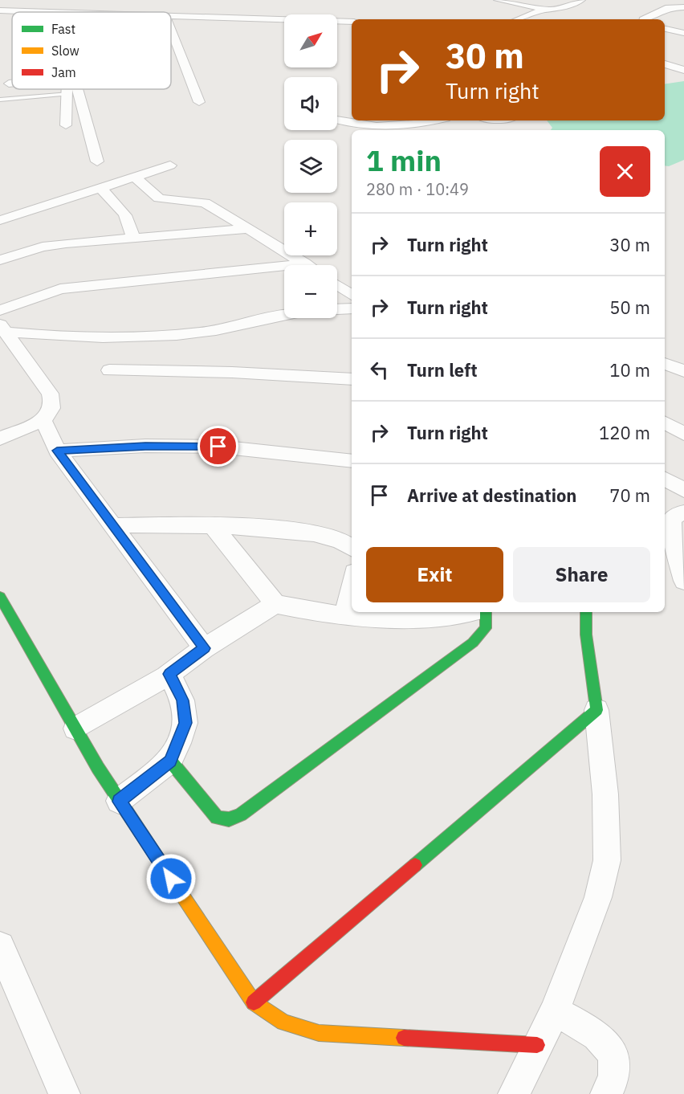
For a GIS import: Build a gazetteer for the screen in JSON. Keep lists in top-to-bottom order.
{
  "legend": ["Fast", "Slow", "Jam"],
  "north": "top right",
  "page": {
    "map_buttons": ["+", "−"],
    "turn": ["30 m", "Turn right"],
    "heading": ["1 min", "280 m · 10:49"],
    "list": [
      {
        "name": "Turn right",
        "value": "30 m"
      },
      {
        "name": "Turn right",
        "value": "50 m"
      },
      {
        "name": "Turn left",
        "value": "10 m"
      },
      {
        "name": "Turn right",
        "value": "120 m"
      },
      {
        "name": "Arrive at destination",
        "value": "70 m"
      }
    ],
    "buttons": ["Exit", "Share"]
  }
}
